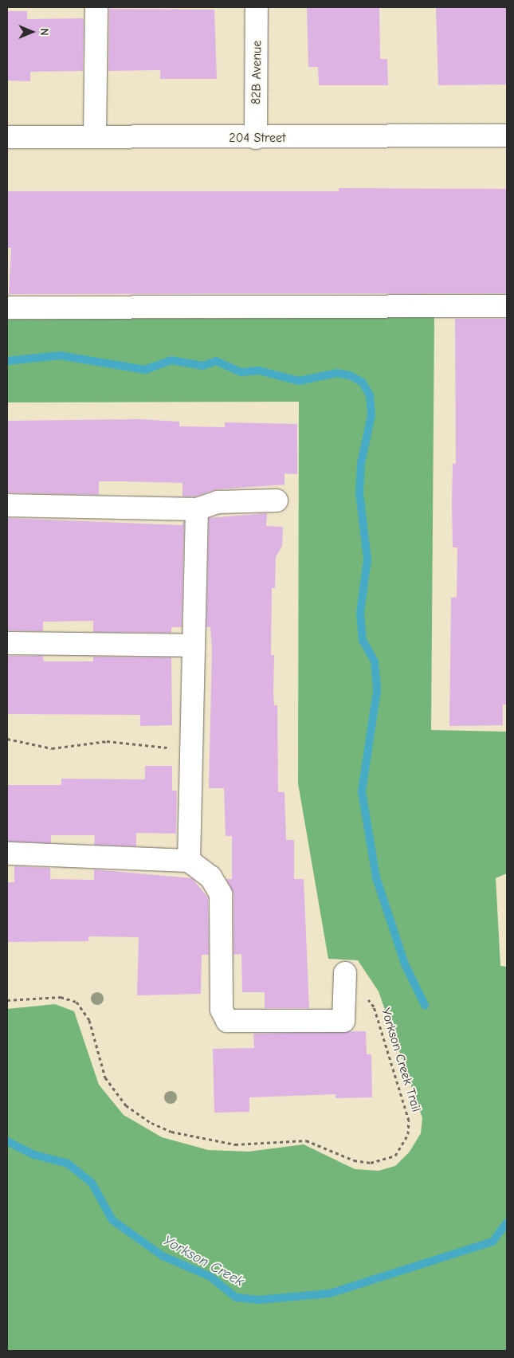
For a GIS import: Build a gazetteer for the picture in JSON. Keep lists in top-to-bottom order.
{
  "streets": {
    "street": ["82B Avenue", "204 Street"],
    "path": ["Yorkson Creek Trail"]
  },
  "crossings": [
    ["82B Avenue", "204 Street"]
  ],
  "water": ["Yorkson Creek"],
  "north": "right"
}
